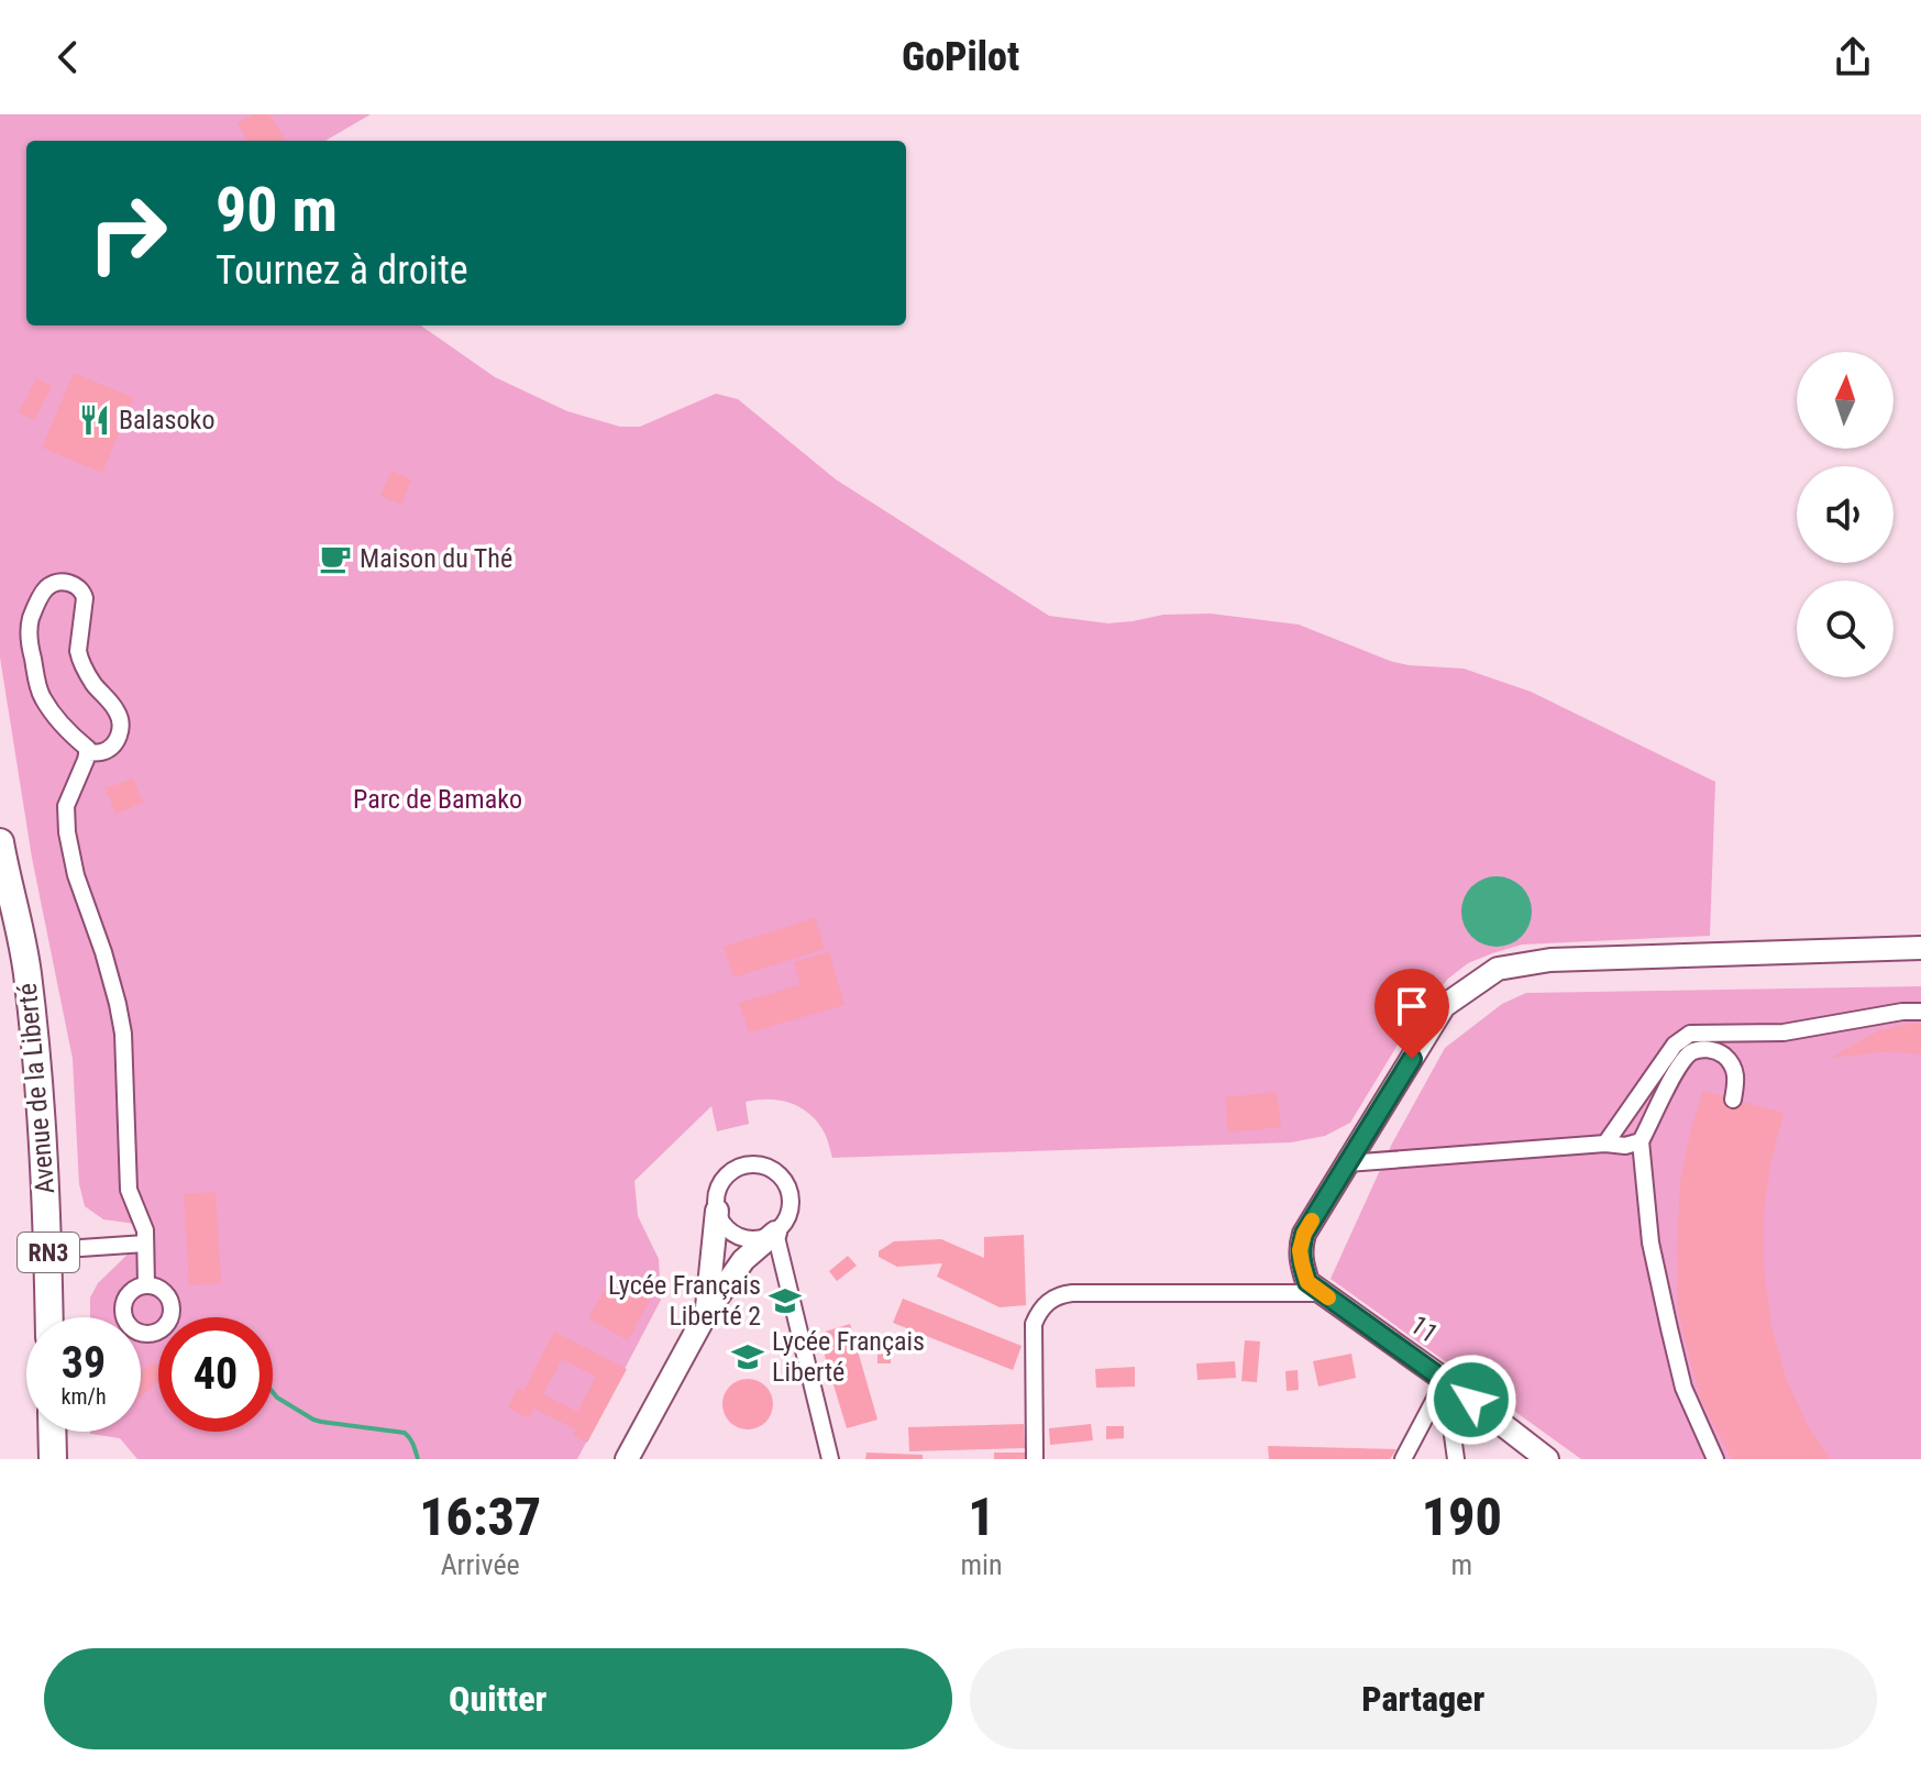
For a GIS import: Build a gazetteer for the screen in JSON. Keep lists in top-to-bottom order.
{
  "streets": {
    "highway": ["Avenue de la Liberté", "RN3"],
    "street": ["11"]
  },
  "parks": ["Parc de Bamako"],
  "places": {
    "restaurant": ["Balasoko"],
    "cafe": ["Maison du Thé"],
    "school or university": ["Lycée Français Liberté 2", "Lycée Français Liberté"]
  },
  "north": "top",
  "page": {
    "header": "GoPilot",
    "turn": ["90 m", "Tournez à droite"],
    "speed": "39 km/h",
    "limit": "40",
    "eta": [
      "16:37",
      "Arrivée",
      "1",
      "min",
      "190",
      "m"
    ],
    "buttons": ["Quitter", "Partager"]
  }
}
